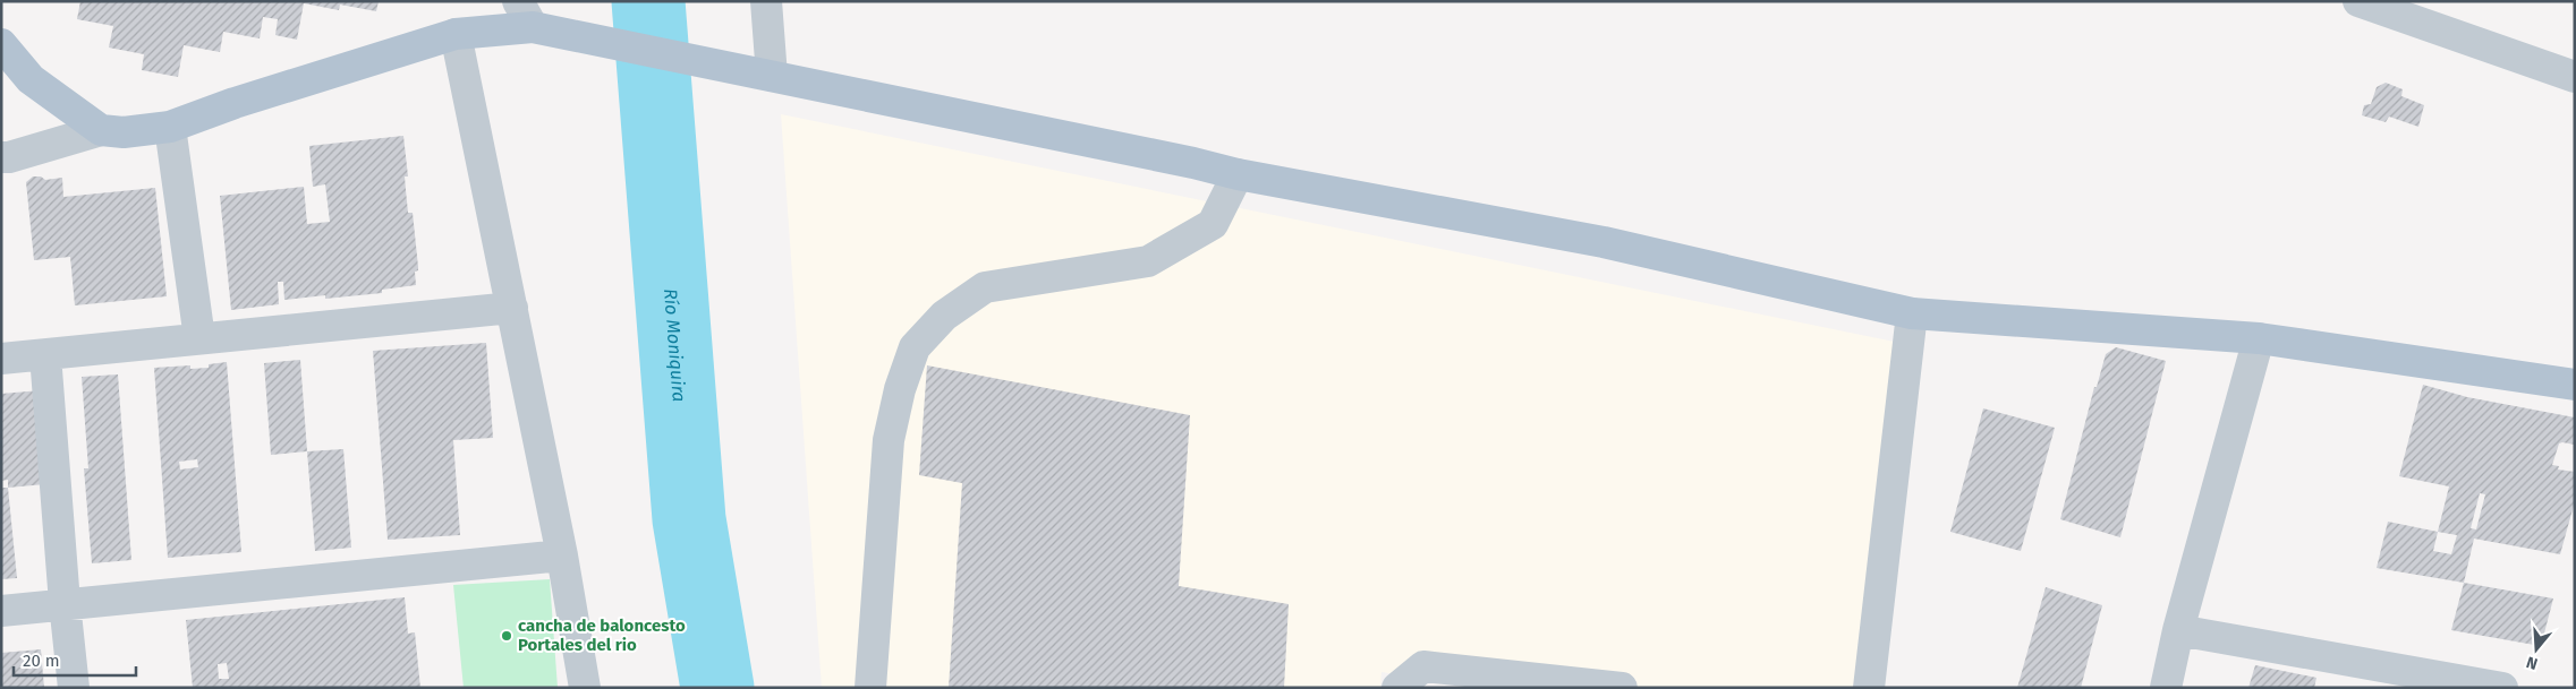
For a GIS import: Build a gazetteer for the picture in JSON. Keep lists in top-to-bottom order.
{
  "water": ["Río Moniquira"],
  "places": ["cancha de baloncesto Portales del rio"],
  "scale_bar": "20 m",
  "north": "bottom"
}
